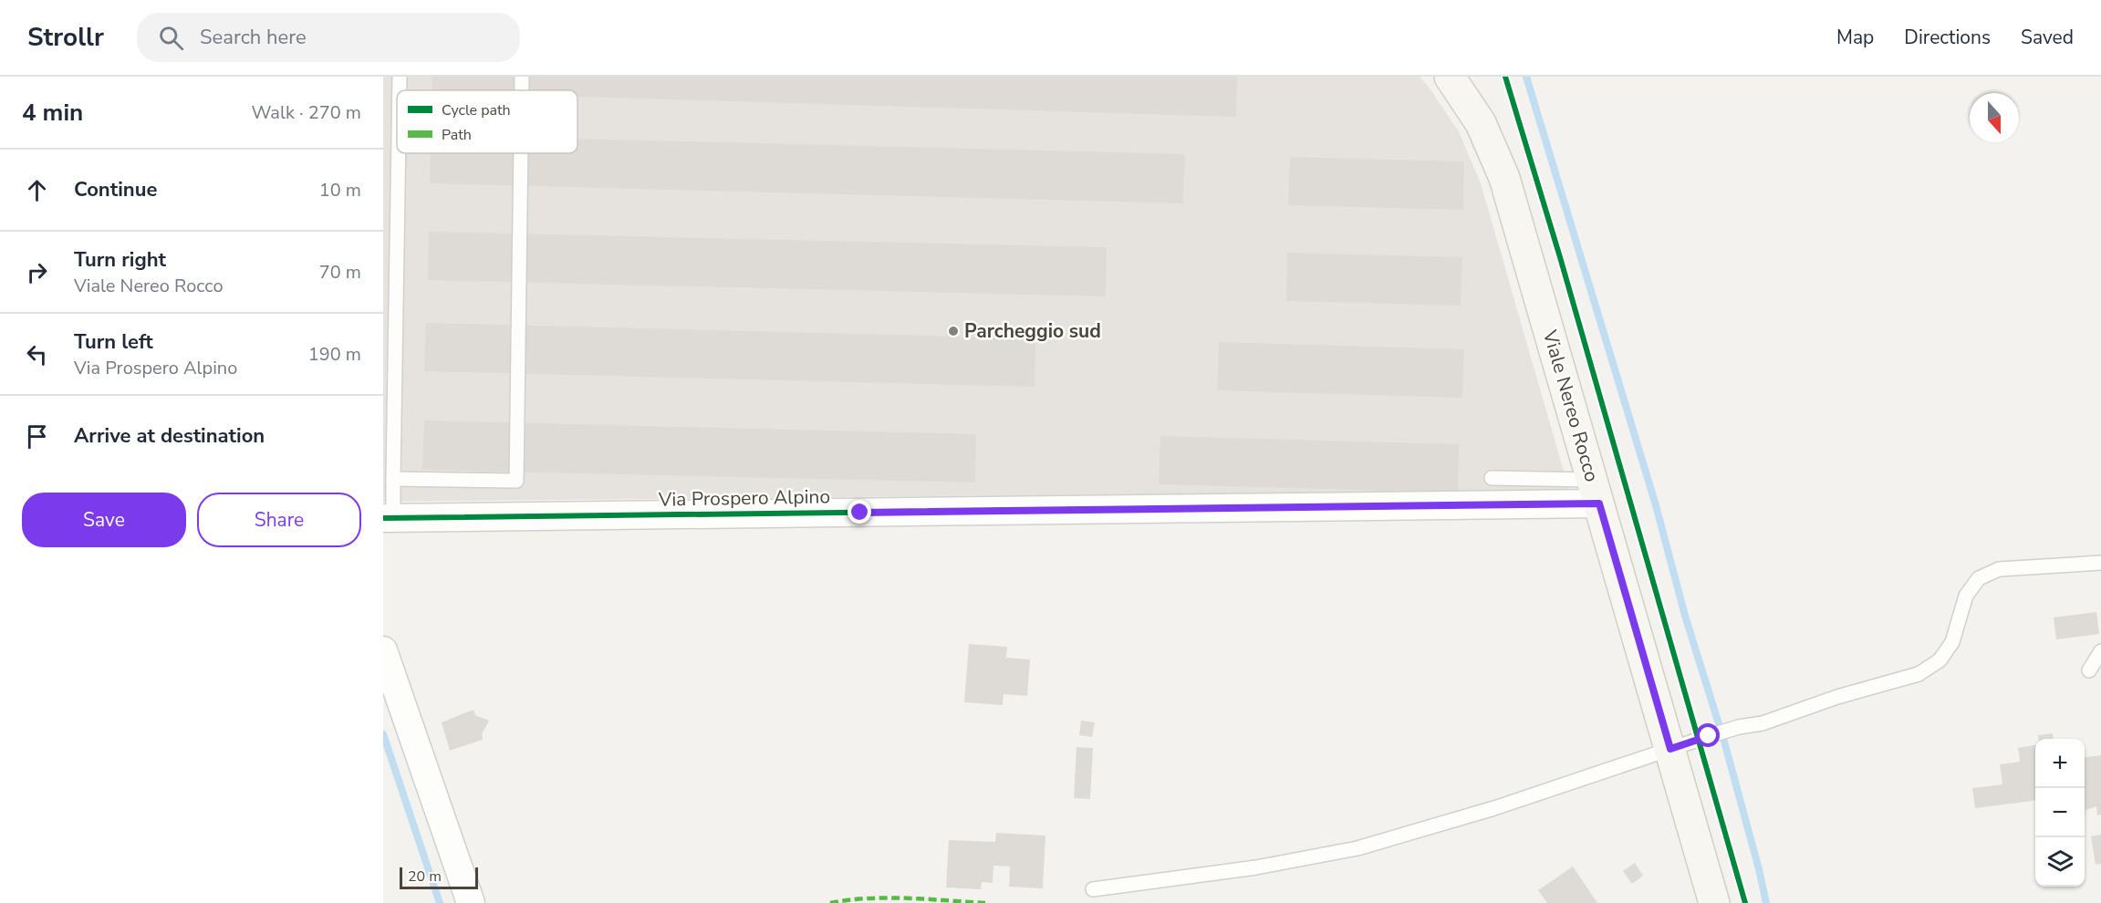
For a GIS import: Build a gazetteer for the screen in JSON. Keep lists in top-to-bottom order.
{
  "streets": {
    "street": ["Viale Nereo Rocco", "Via Prospero Alpino"]
  },
  "crossings": [
    ["Viale Nereo Rocco", "Via Prospero Alpino"]
  ],
  "places": ["Parcheggio sud"],
  "legend": ["Cycle path", "Path"],
  "scale_bar": "20 m",
  "north": "bottom",
  "page": {
    "header": "Strollr",
    "search": "Search here",
    "nav": ["Map", "Directions", "Saved"],
    "heading": ["4 min", "Walk · 270 m"],
    "list": [
      ["Continue", "10 m"],
      ["Turn right", "Viale Nereo Rocco", "70 m"],
      ["Turn left", "Via Prospero Alpino", "190 m"],
      "Arrive at destination"
    ],
    "buttons": ["Save", "Share"],
    "map_buttons": ["+", "−"],
    "scale": "20 m"
  }
}
